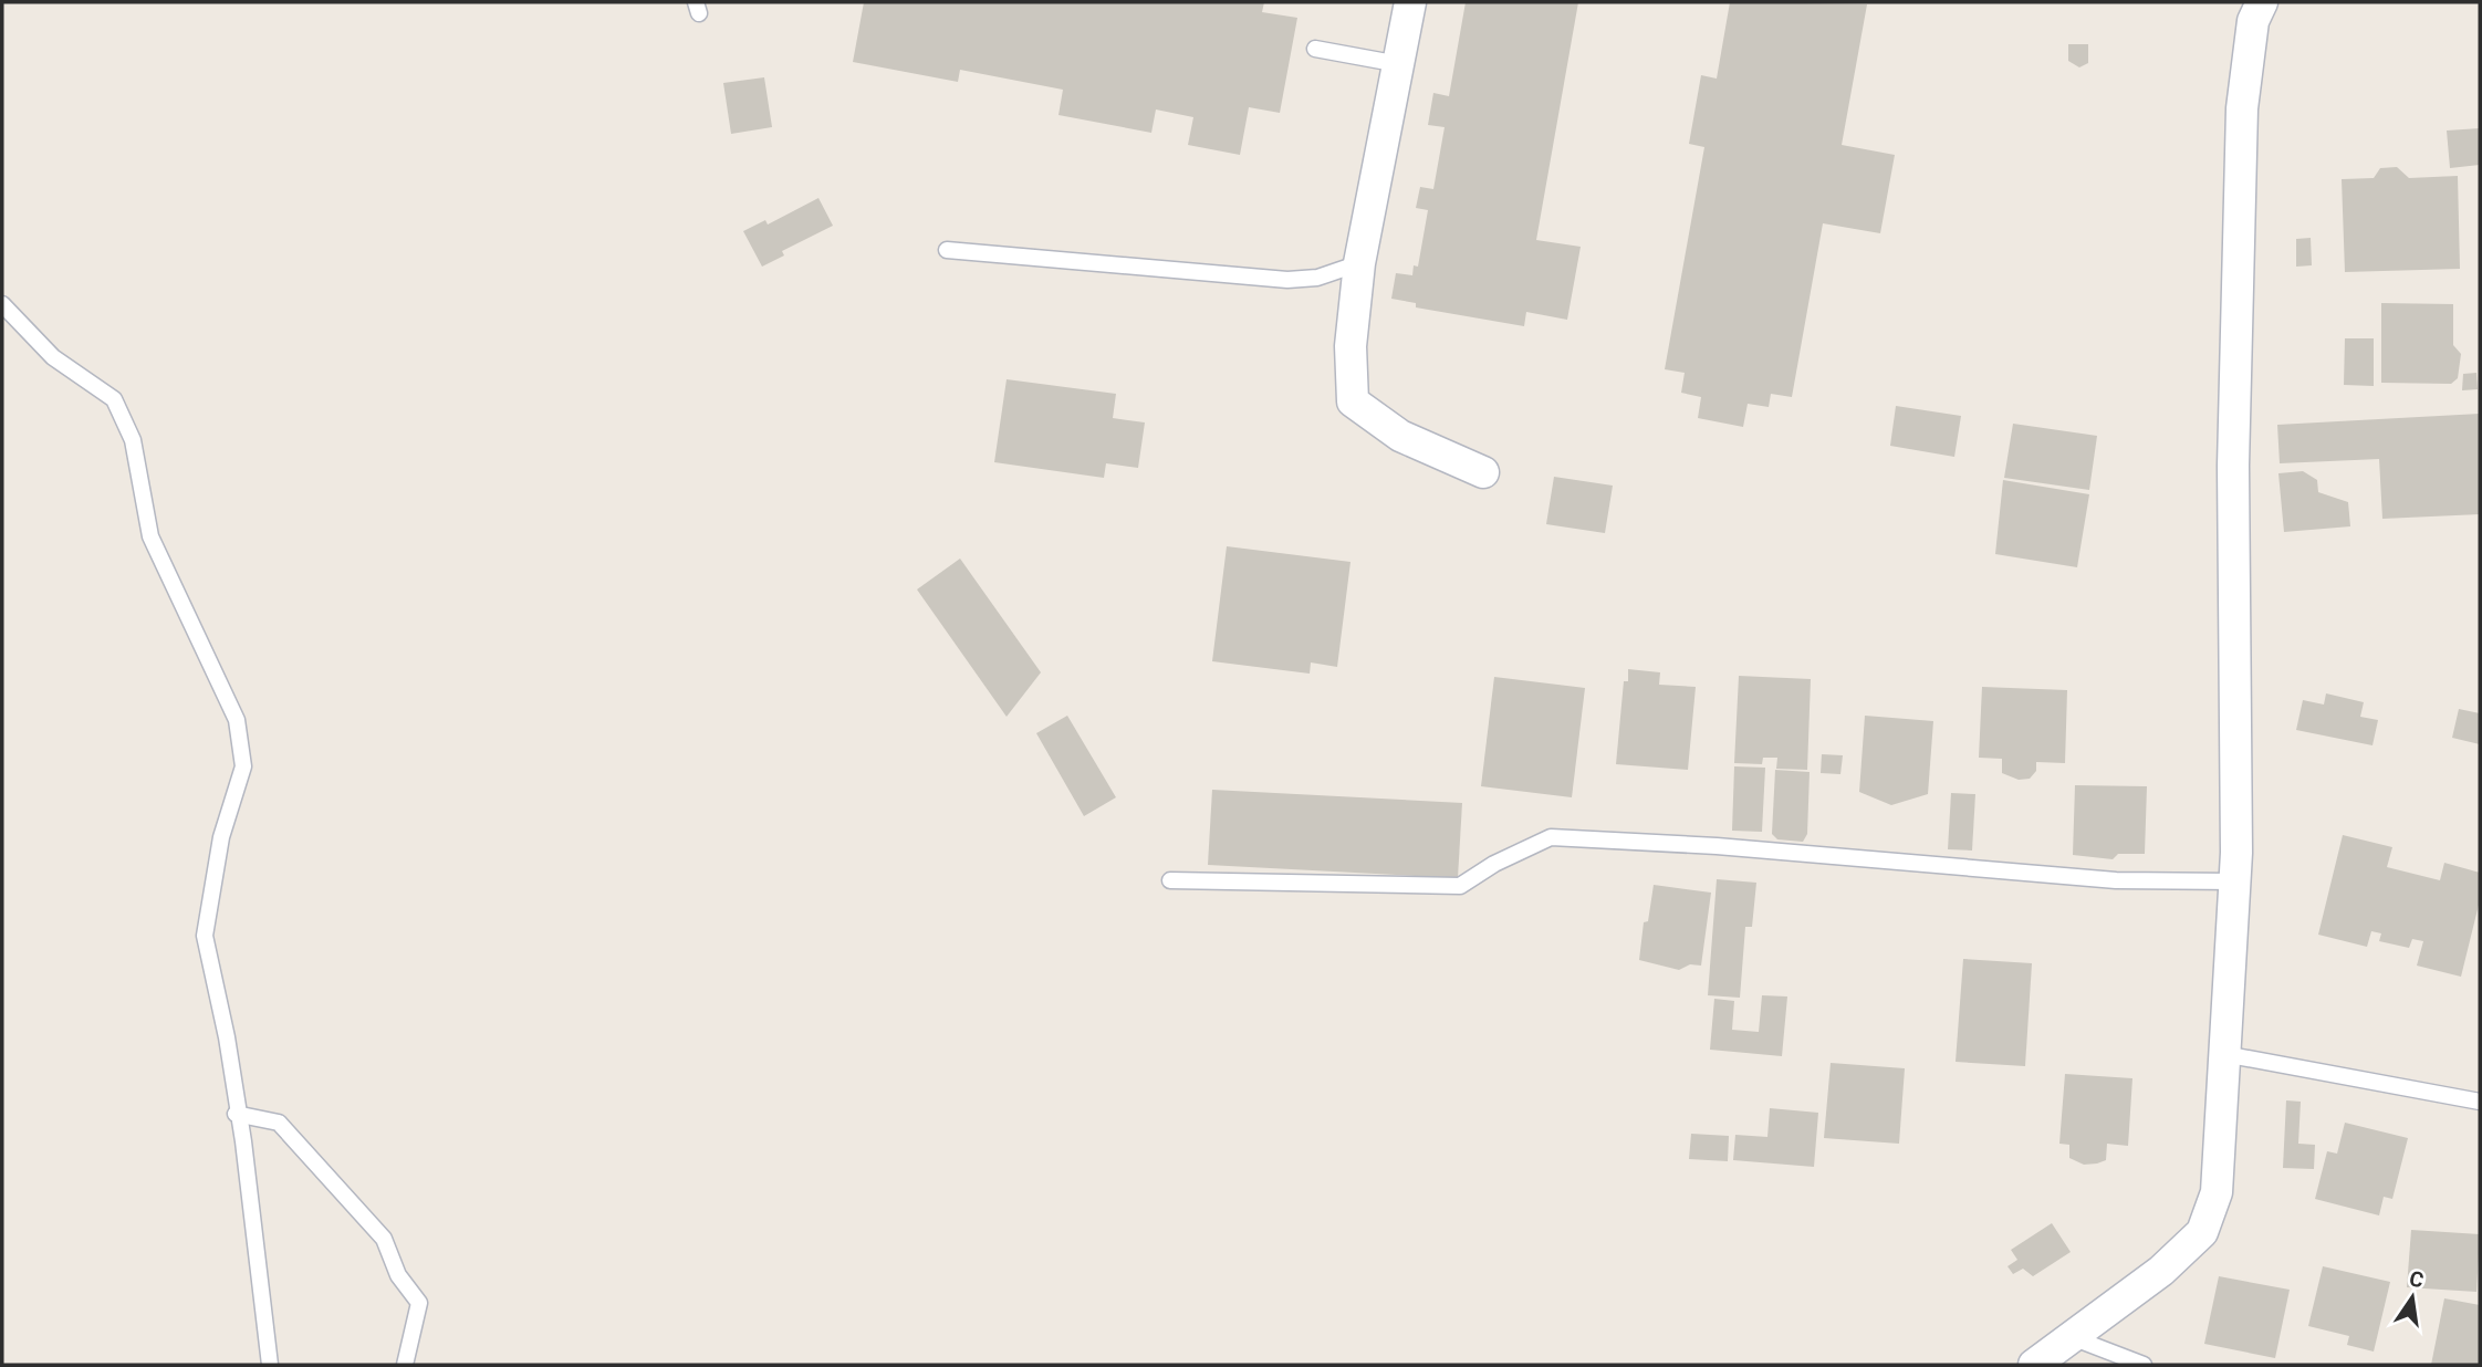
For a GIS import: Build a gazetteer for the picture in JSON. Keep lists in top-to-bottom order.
{
  "north": "top"
}
